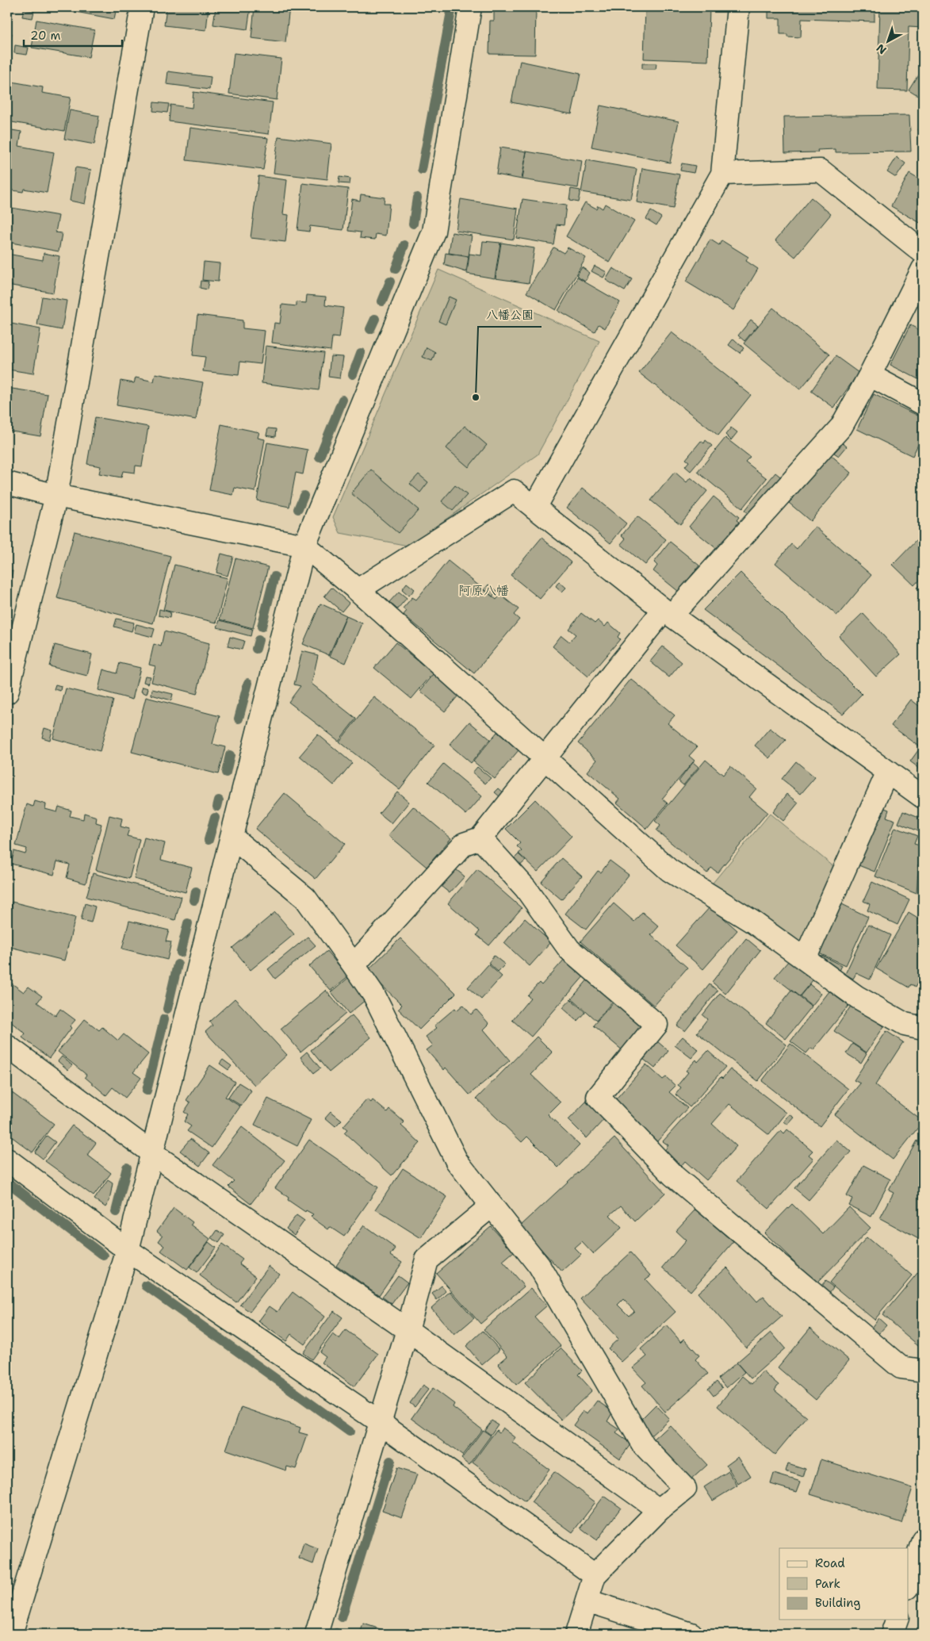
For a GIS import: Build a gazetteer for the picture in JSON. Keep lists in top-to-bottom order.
{
  "districts": ["阿原八幡"],
  "places": ["八幡公園"],
  "legend": ["Road", "Park", "Building"],
  "scale_bar": "20 m",
  "north": "bottom left"
}
